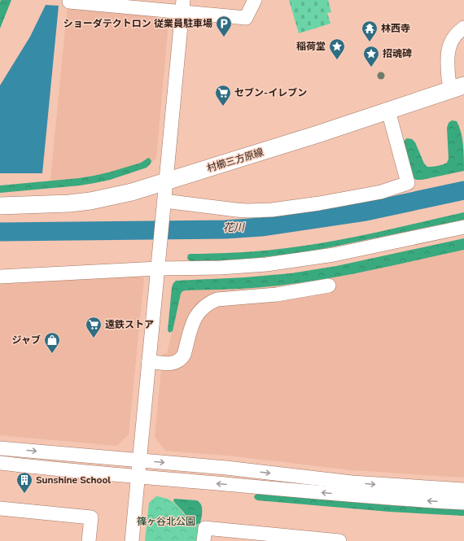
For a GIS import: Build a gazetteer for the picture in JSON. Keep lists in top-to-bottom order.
{
  "streets": {
    "main road": ["村櫛三方原線"]
  },
  "water": ["花川"],
  "parks": ["篠ヶ谷北公園"],
  "places": {
    "parking": ["ショーダテクトロン 従業員駐車場"],
    "temple": ["林西寺"],
    "place": ["稲荷堂", "招魂碑"],
    "supermarket": ["セブン-イレブン", "遠鉄ストア"],
    "shop": ["ジャブ"],
    "building": ["Sunshine School"]
  }
}
